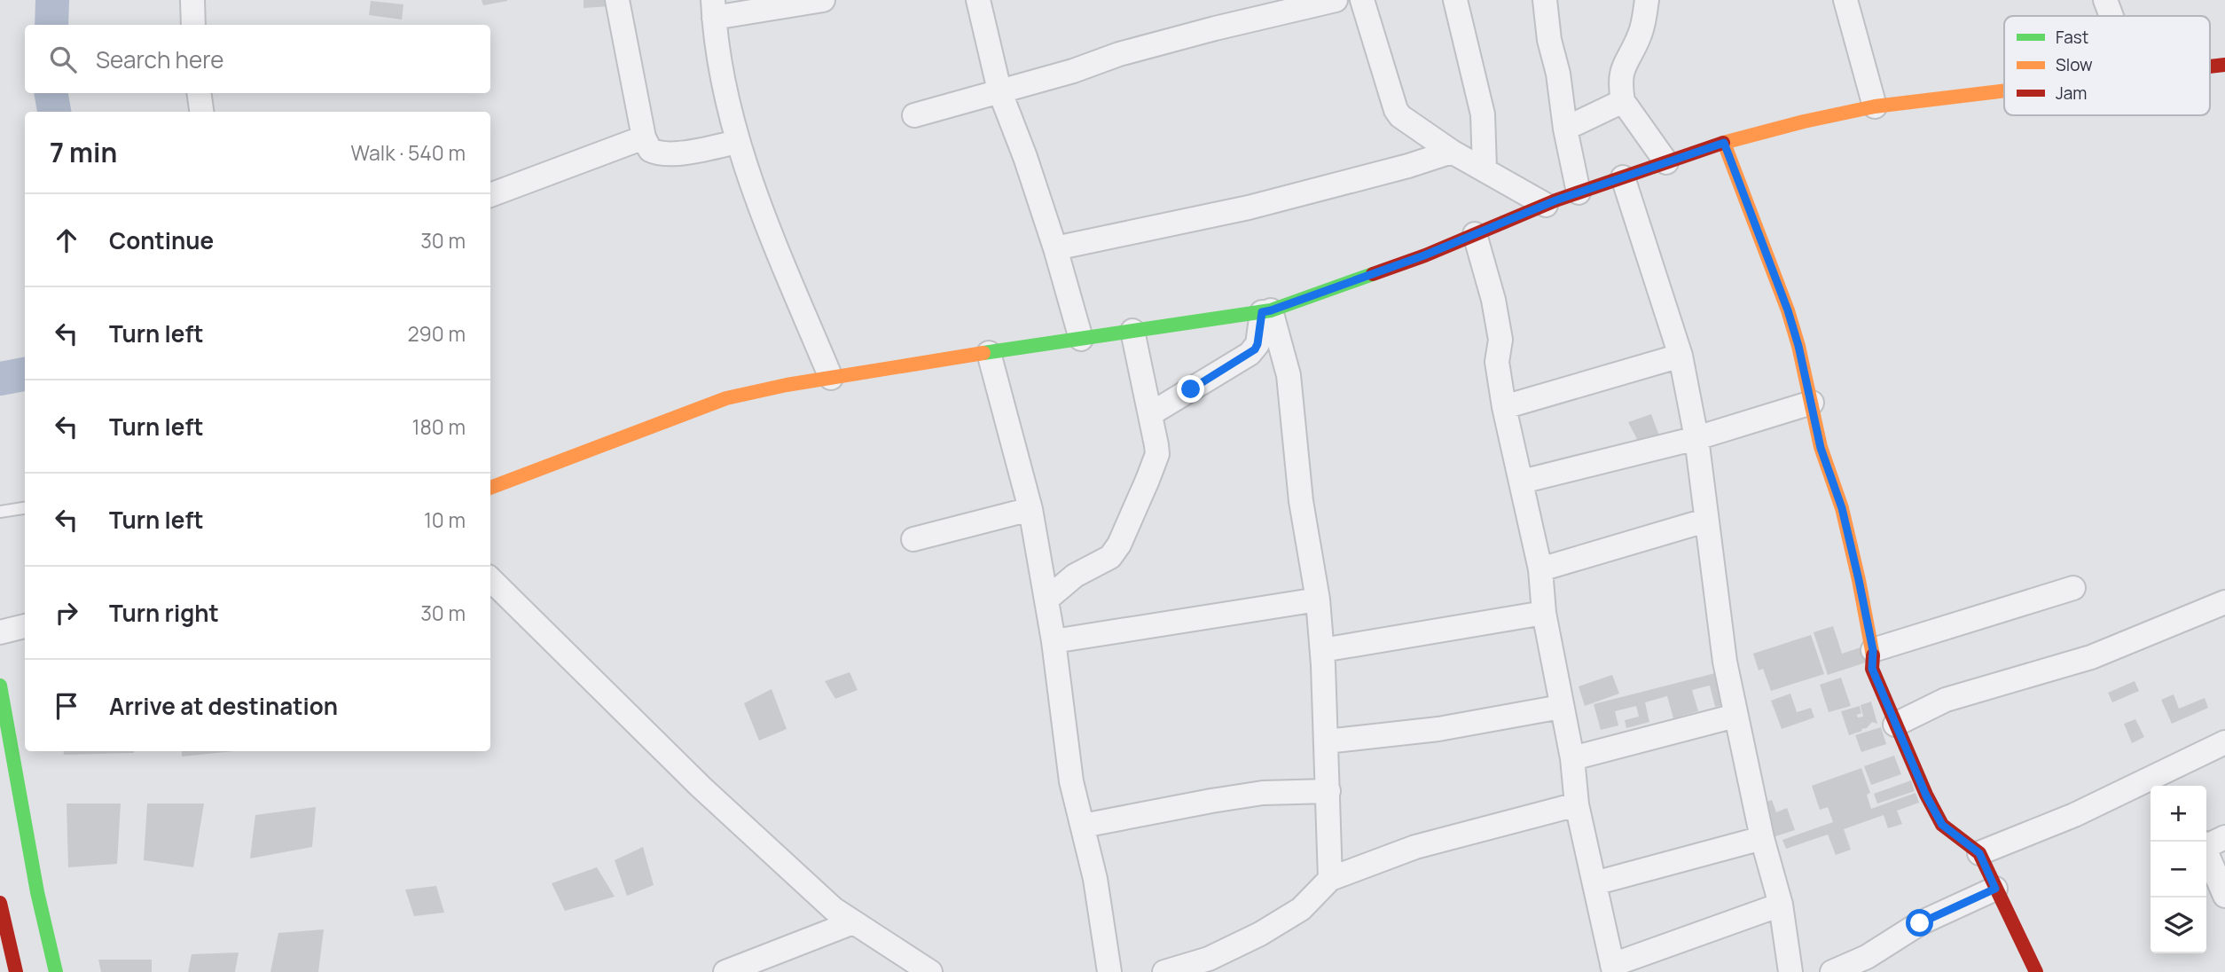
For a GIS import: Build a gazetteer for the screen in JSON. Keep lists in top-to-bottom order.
{
  "legend": ["Fast", "Slow", "Jam"],
  "page": {
    "search": "Search here",
    "heading": ["7 min", "Walk · 540 m"],
    "list": [
      ["Continue", "30 m"],
      ["Turn left", "290 m"],
      ["Turn left", "180 m"],
      ["Turn left", "10 m"],
      ["Turn right", "30 m"],
      "Arrive at destination"
    ],
    "map_buttons": ["+", "−"]
  }
}
